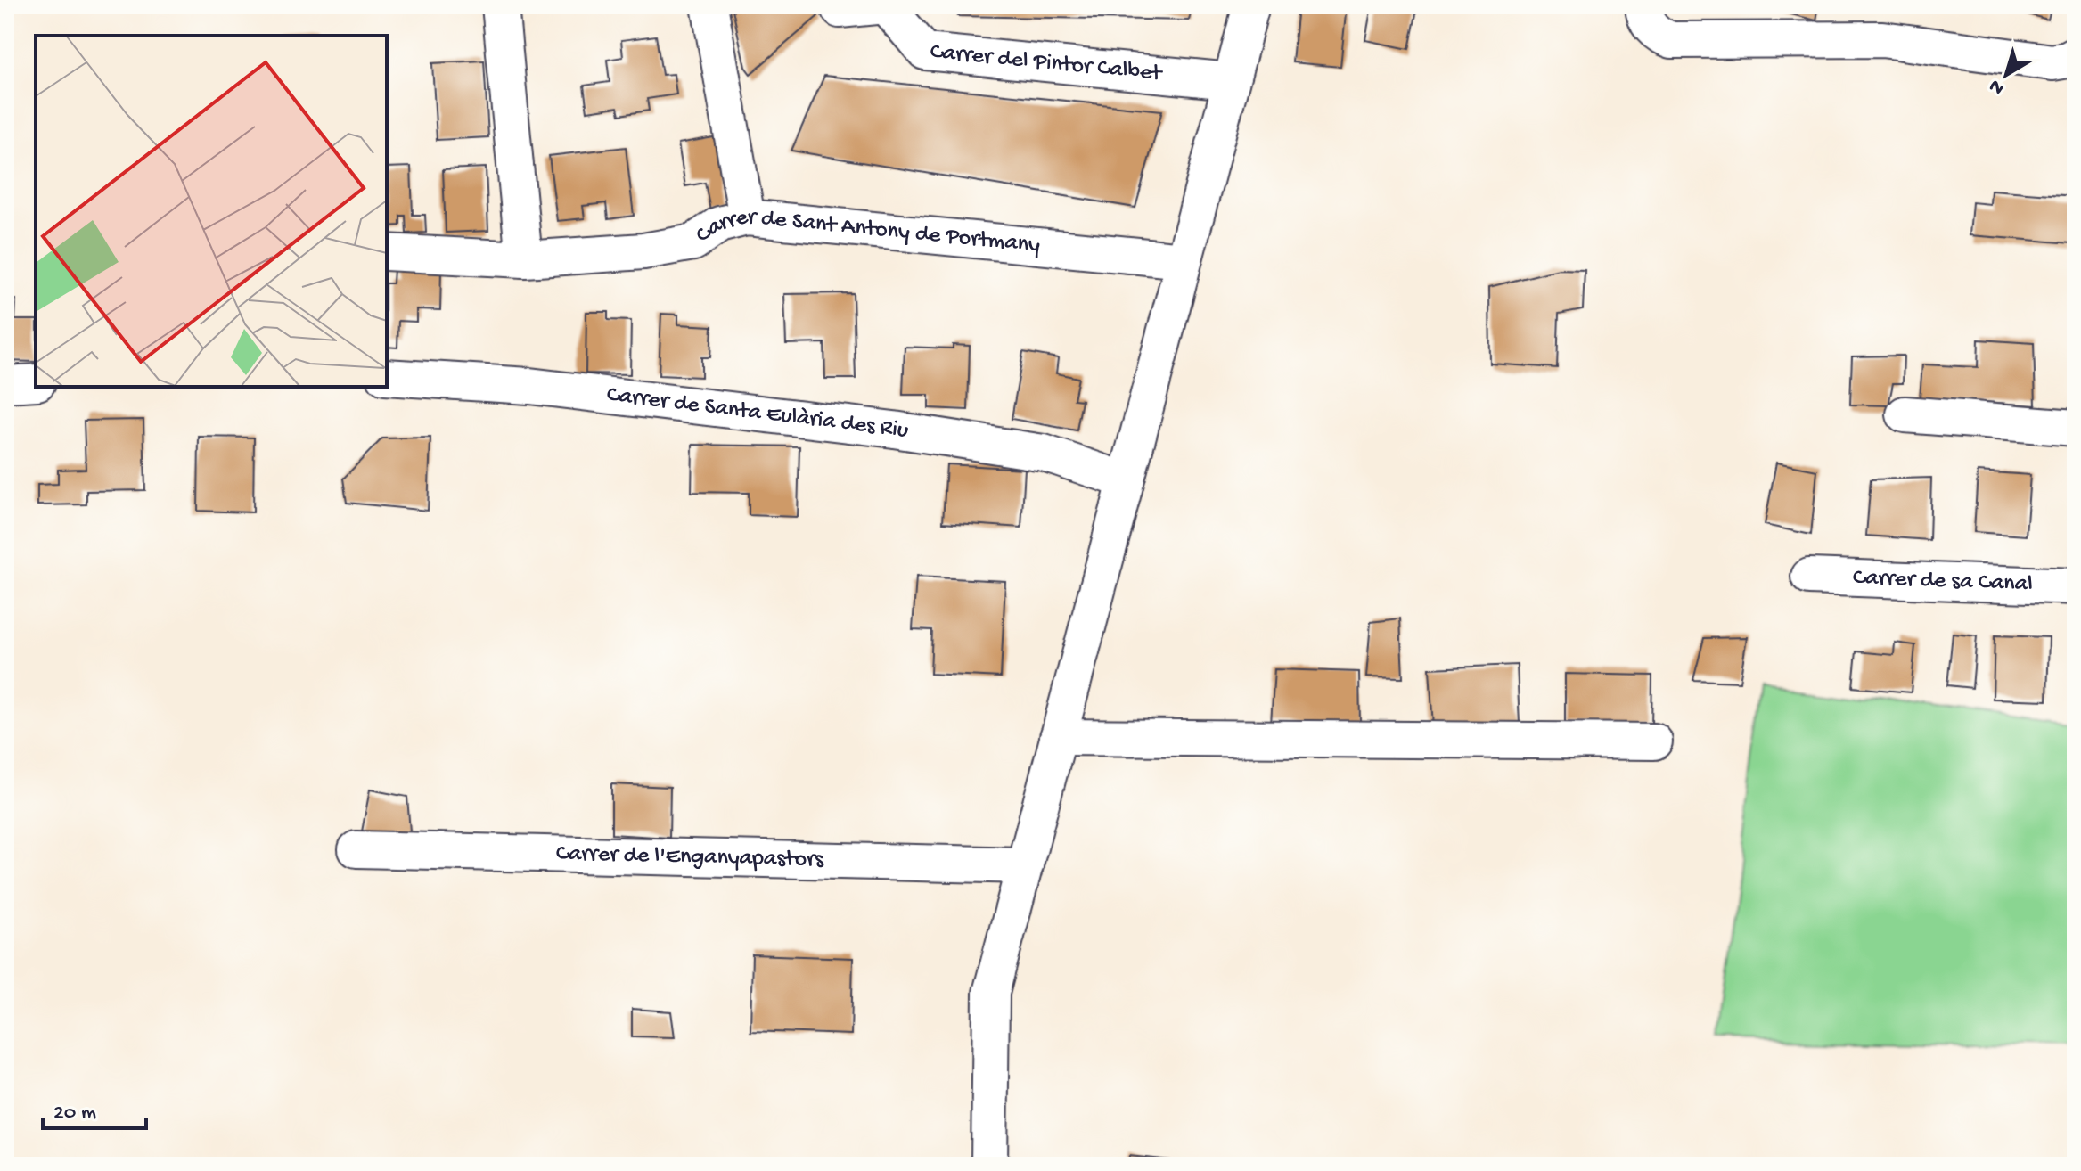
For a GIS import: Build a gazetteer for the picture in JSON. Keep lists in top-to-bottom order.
{
  "streets": {
    "street": [
      "Carrer del Pintor Calbet",
      "Carrer de Sant Antony de Portmany",
      "Carrer de Santa Eulària des Riu",
      "Carrer de sa Canal",
      "Carrer de l'Enganyapastors"
    ]
  },
  "scale_bar": "20 m",
  "north": "bottom left"
}
